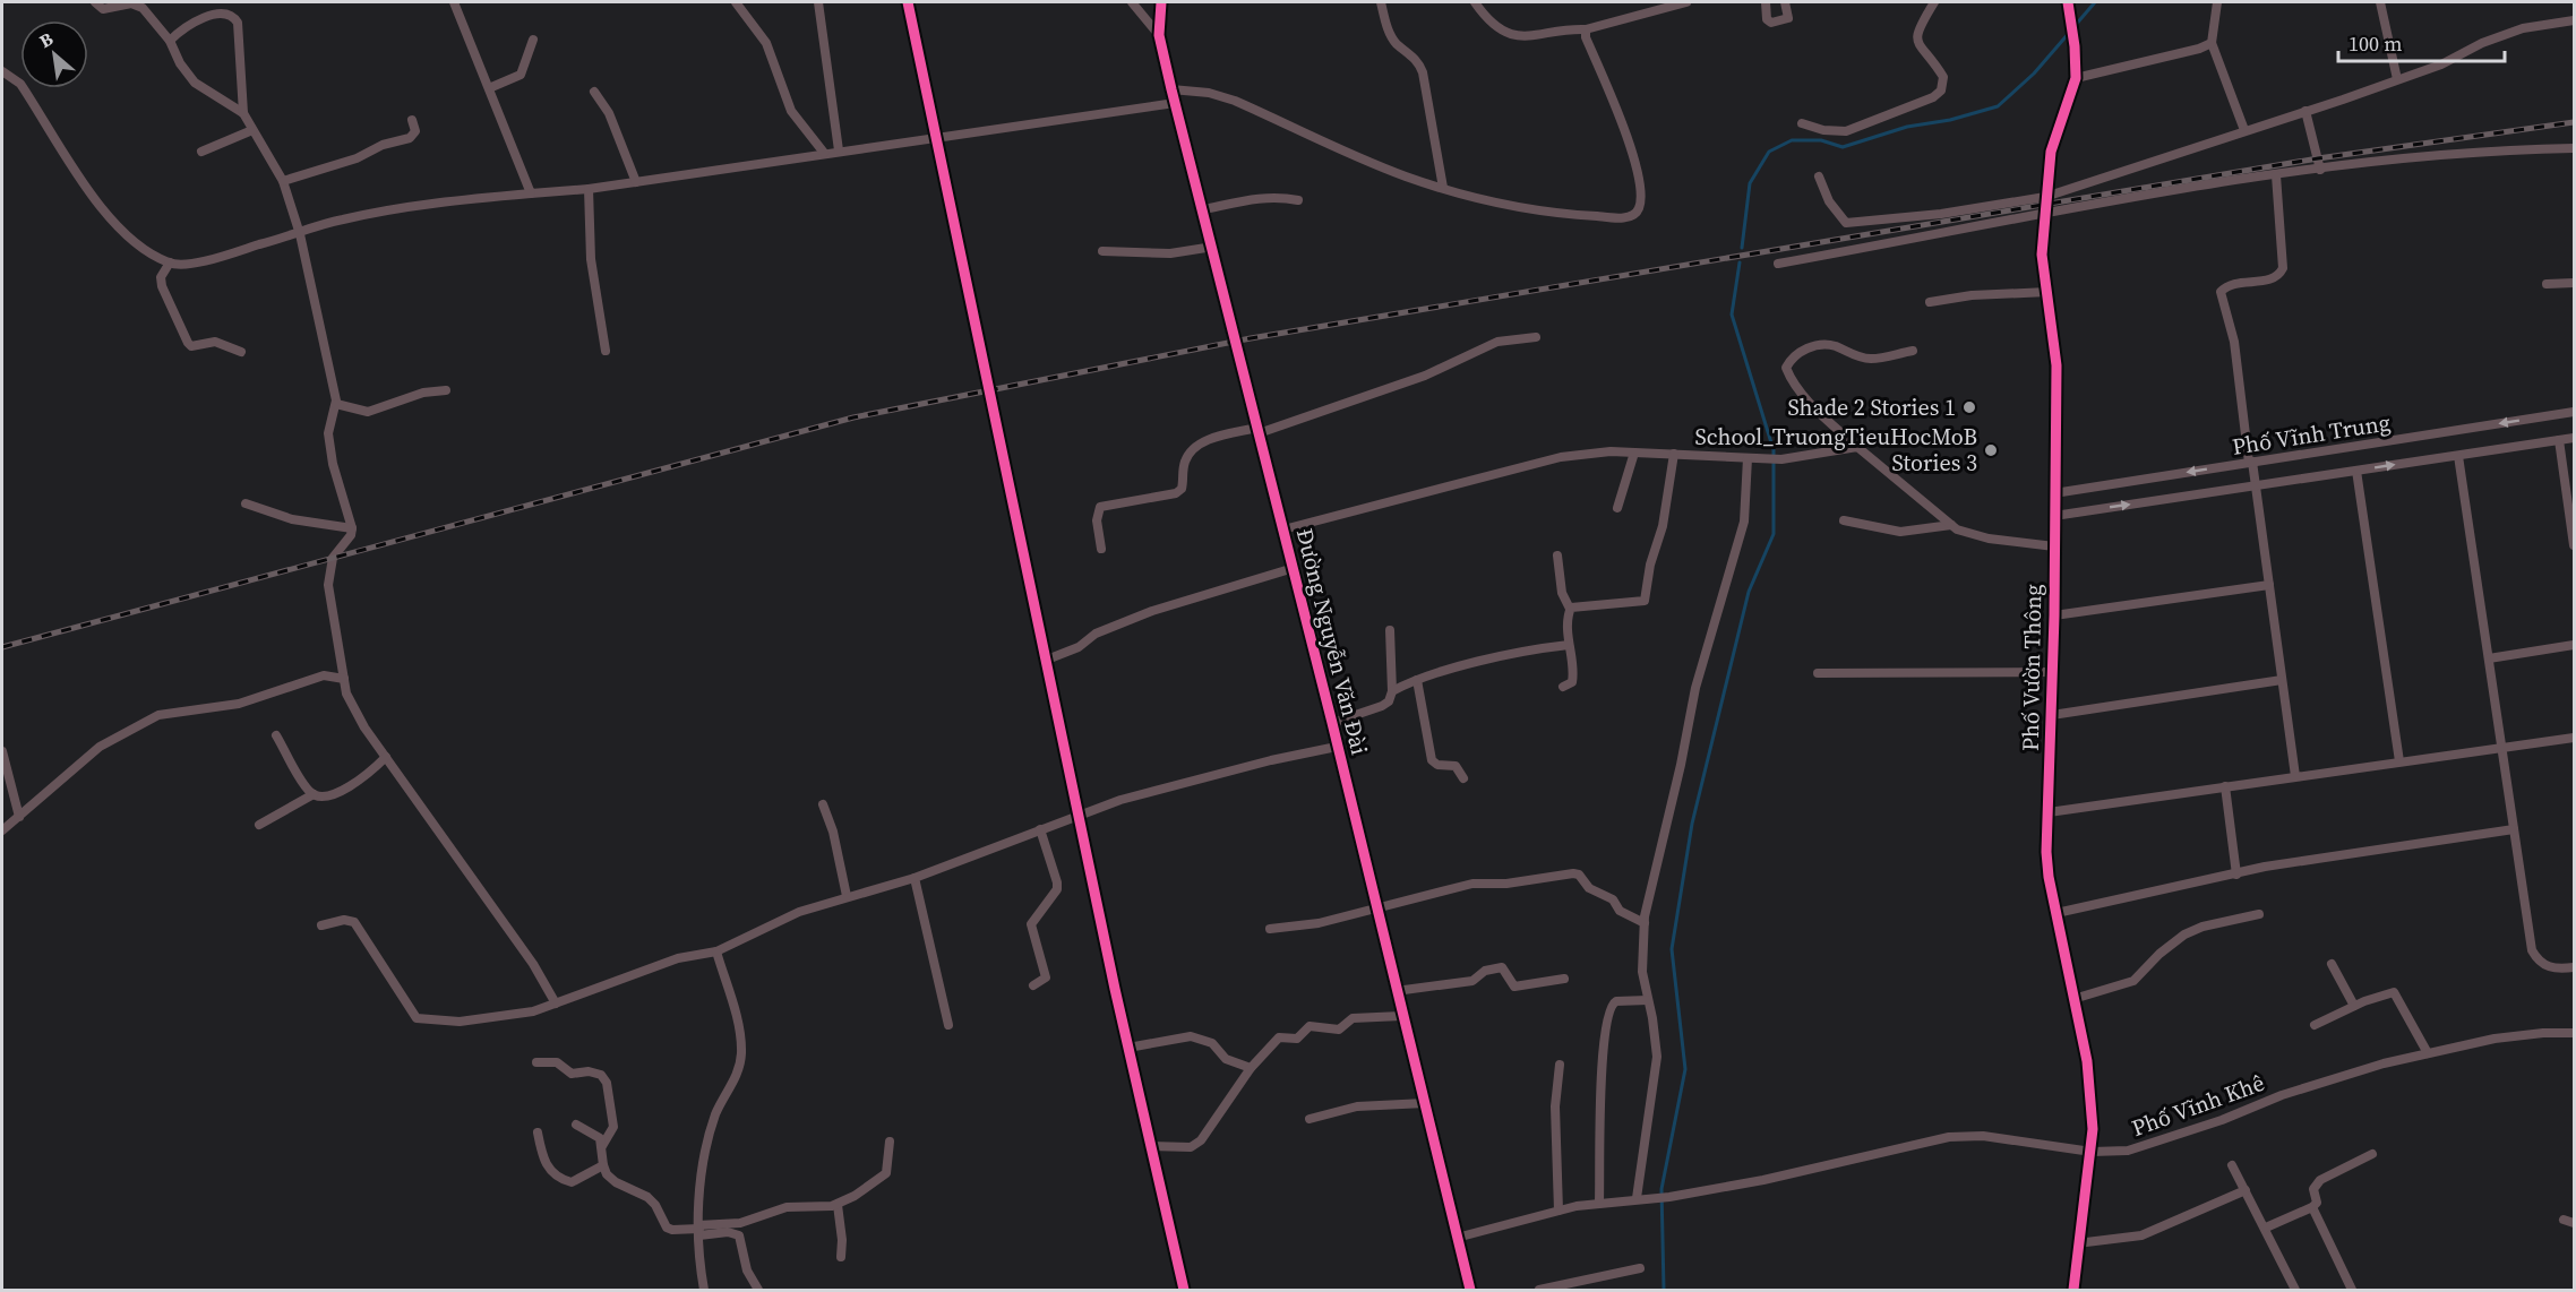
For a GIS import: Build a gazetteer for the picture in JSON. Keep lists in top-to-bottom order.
{
  "streets": {
    "street": [
      "Phố Vĩnh Trung",
      "Đường Nguyễn Văn Đài",
      "Phố Vườn Thông",
      "Phố Vĩnh Khê"
    ]
  },
  "crossings": [
    ["Phố Vĩnh Trung", "Phố Vườn Thông"],
    ["Phố Vườn Thông", "Phố Vĩnh Khê"]
  ],
  "places": ["Shade 2 Stories 1", "School_TruongTieuHocMoB Stories 3"],
  "scale_bar": "100 m",
  "north": "top left"
}
